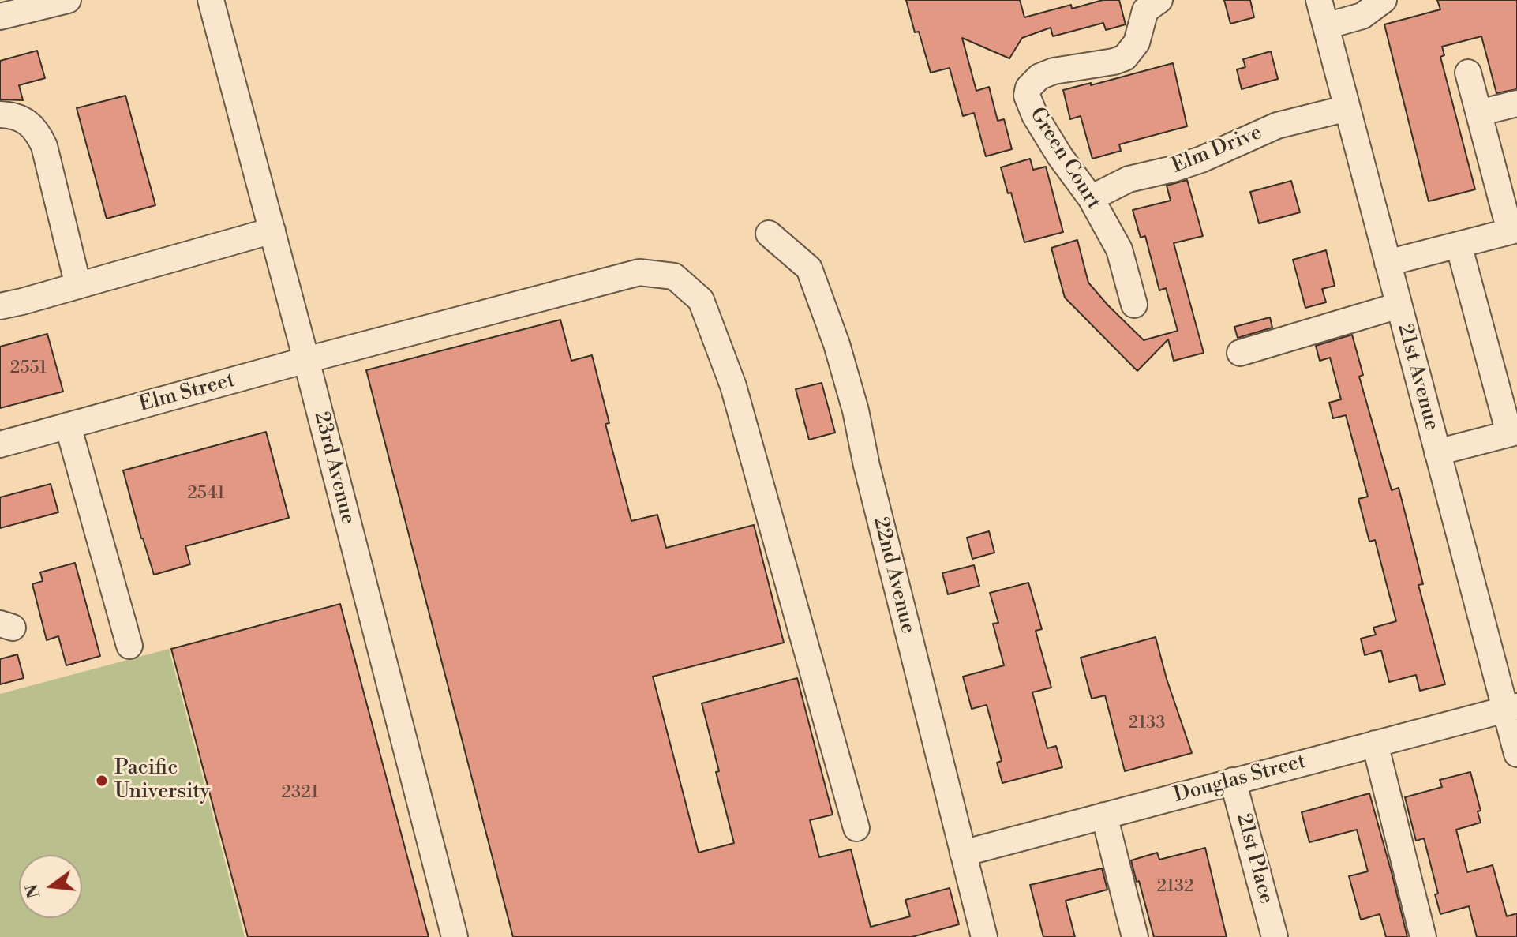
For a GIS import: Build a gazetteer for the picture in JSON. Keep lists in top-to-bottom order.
{
  "streets": {
    "street": [
      "Elm Drive",
      "Green Court",
      "21st Avenue",
      "Elm Street",
      "23rd Avenue",
      "22nd Avenue",
      "Douglas Street",
      "21st Place"
    ]
  },
  "crossings": [
    ["Elm Drive", "Green Court"],
    ["Elm Drive", "21st Avenue"],
    ["21st Avenue", "Douglas Street"],
    ["Elm Street", "23rd Avenue"],
    ["22nd Avenue", "Douglas Street"],
    ["Douglas Street", "21st Place"]
  ],
  "places": ["Pacific University"],
  "house_numbers": [
    "2551",
    "2541",
    "2133",
    "2321",
    "2132"
  ],
  "north": "left"
}
